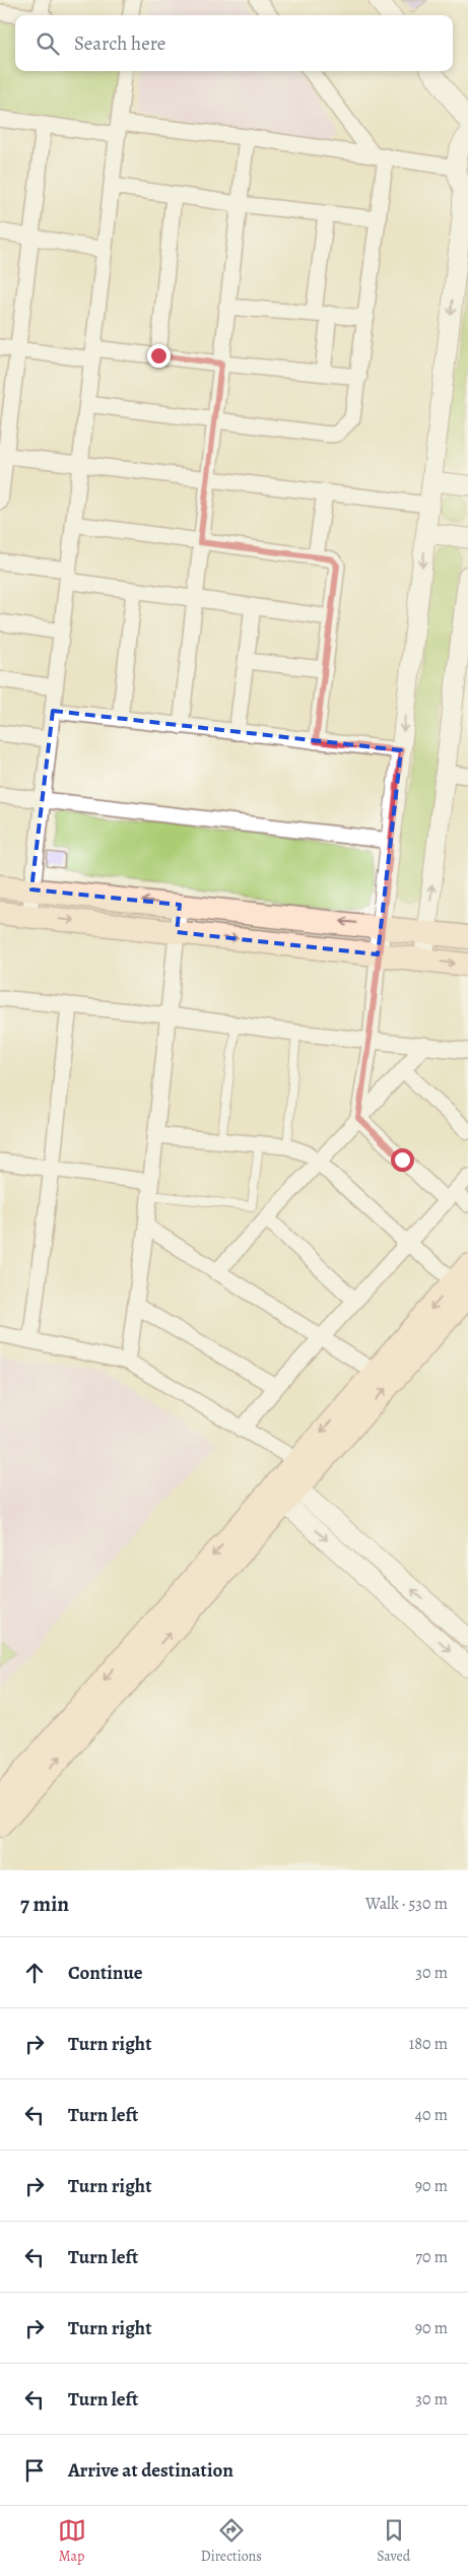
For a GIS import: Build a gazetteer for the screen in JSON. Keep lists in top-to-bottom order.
{
  "page": {
    "search": "Search here",
    "heading": ["7 min", "Walk · 530 m"],
    "list": [
      ["Continue", "30 m"],
      ["Turn right", "180 m"],
      ["Turn left", "40 m"],
      ["Turn right", "90 m"],
      ["Turn left", "70 m"],
      ["Turn right", "90 m"],
      ["Turn left", "30 m"],
      "Arrive at destination"
    ],
    "nav": ["Map", "Directions", "Saved"]
  }
}
